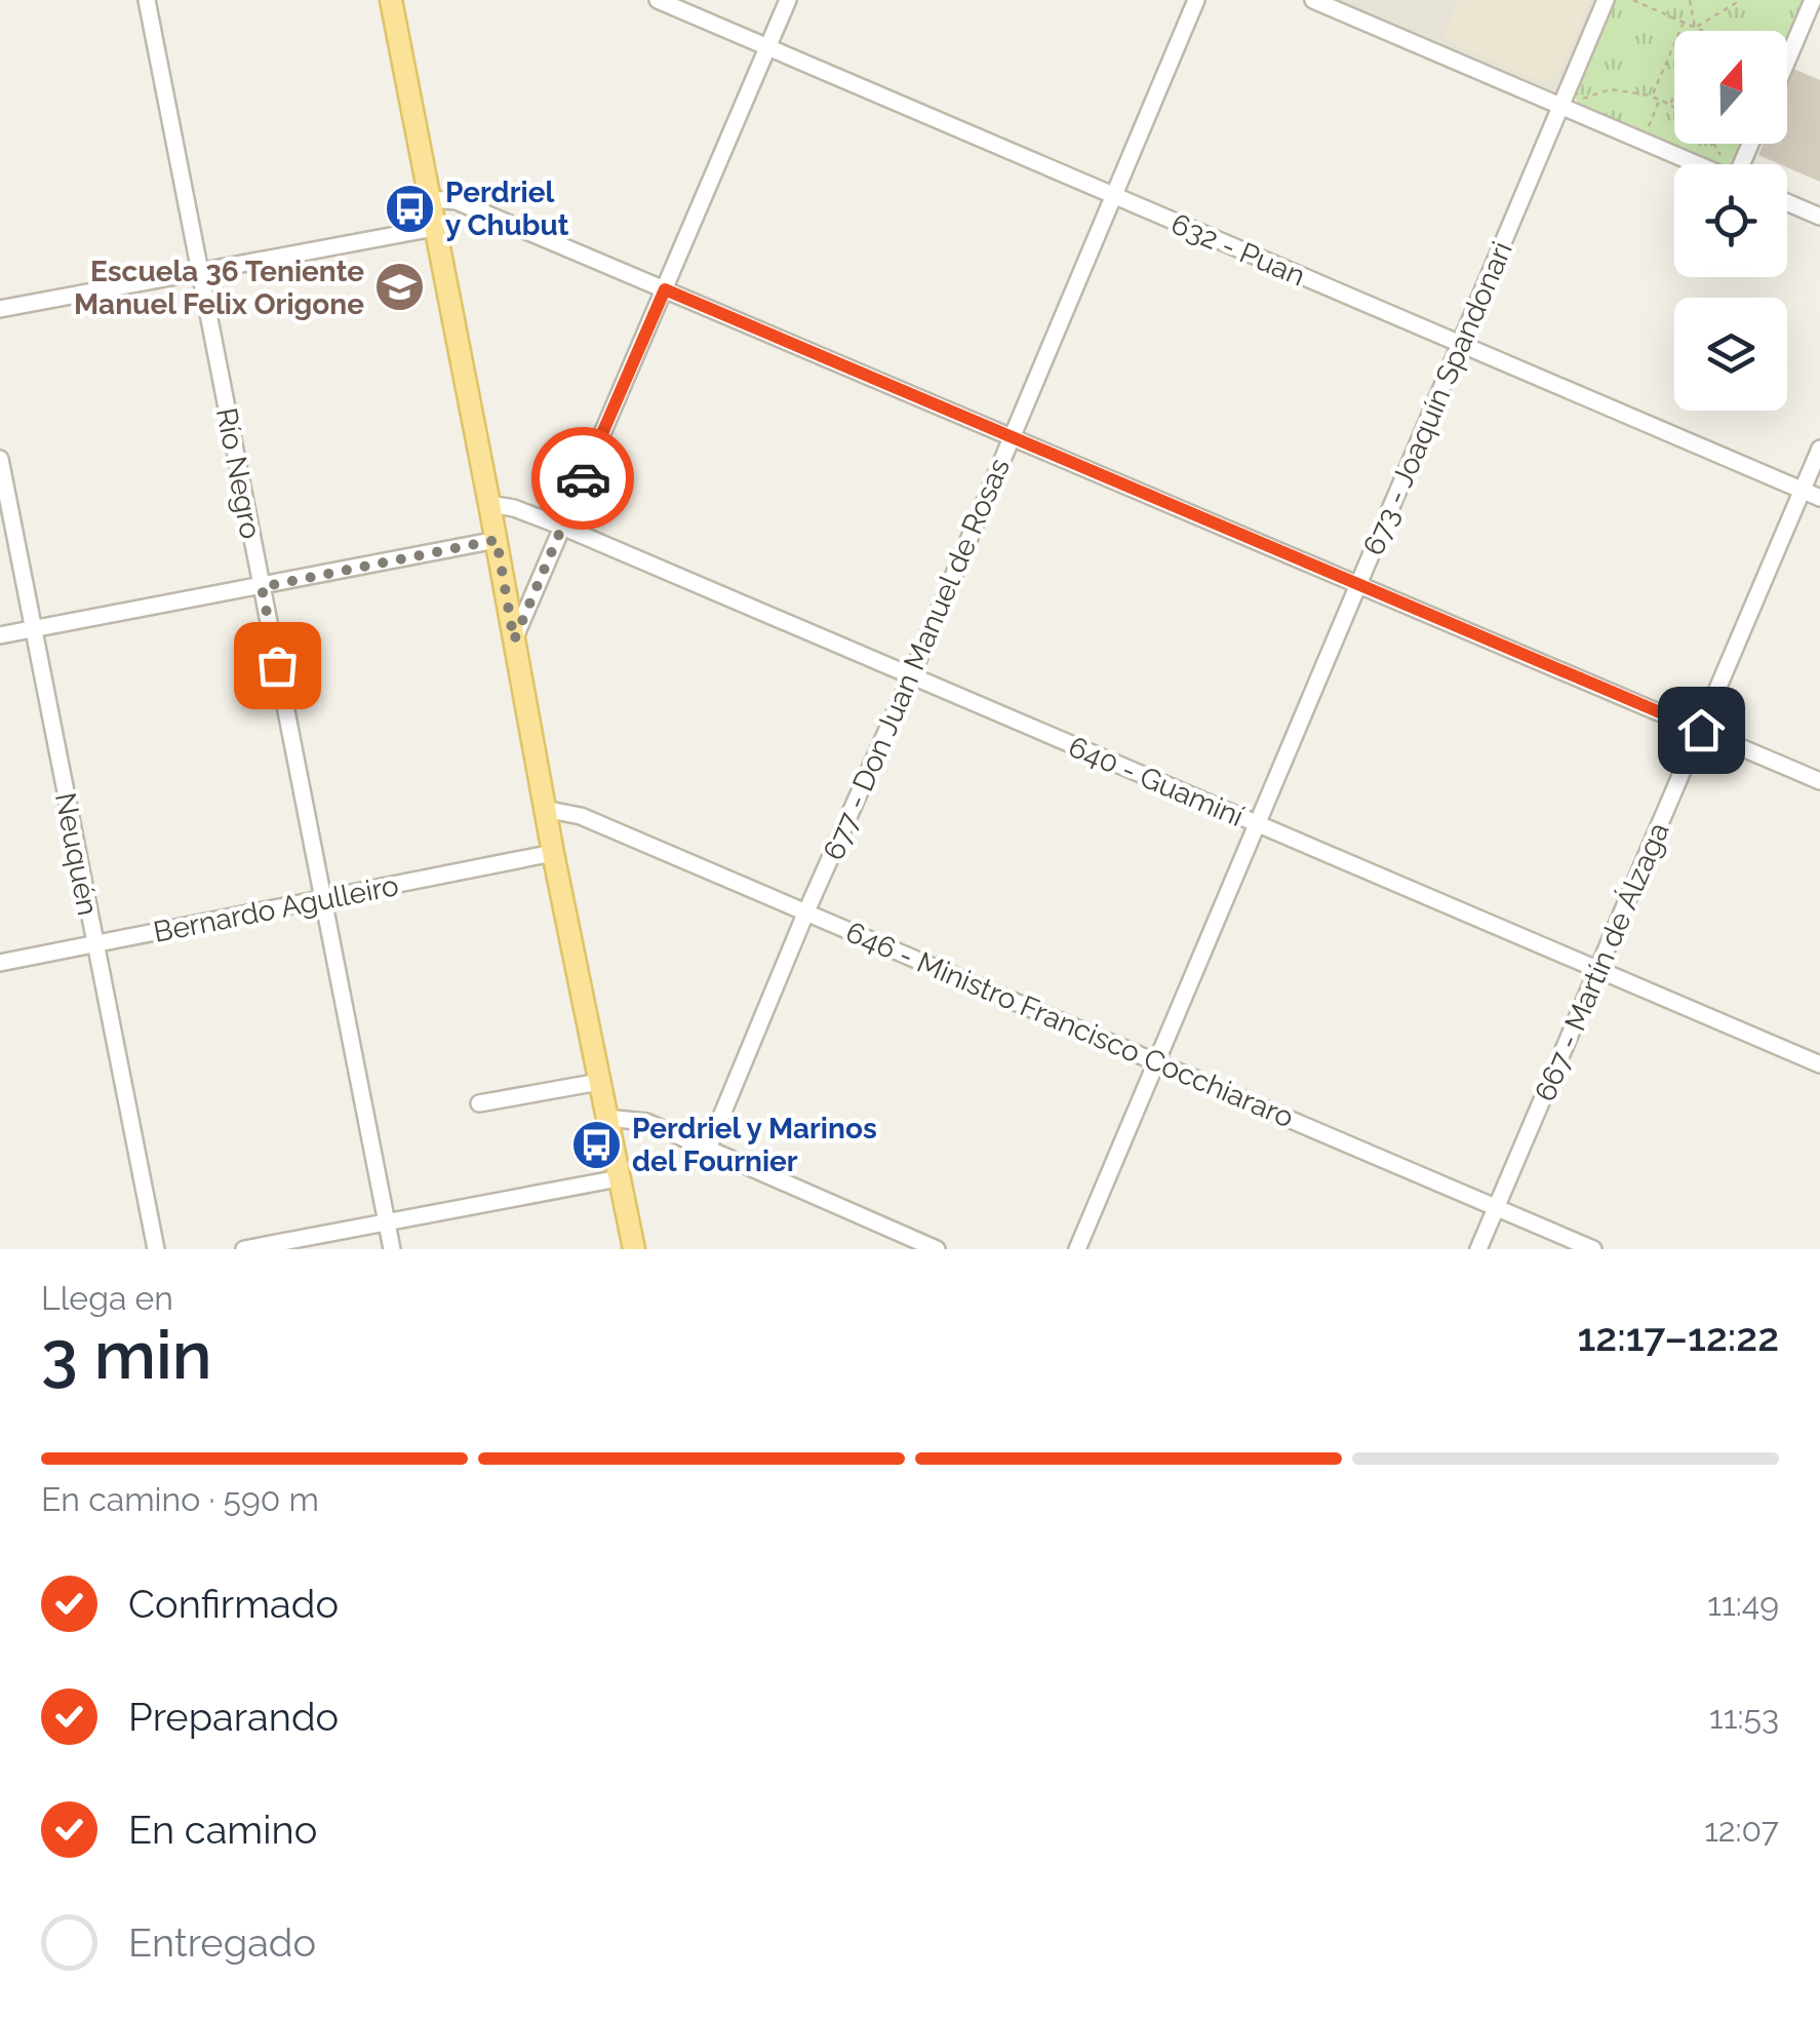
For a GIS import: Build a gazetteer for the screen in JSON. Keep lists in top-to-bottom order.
{
  "streets": {
    "street": [
      "632 - Puan",
      "673 - Joaquín Spandonari",
      "Río Negro",
      "677 - Don Juan Manuel de Rosas",
      "640 - Guaminí",
      "Neuquén",
      "Bernardo Agulleiro",
      "667 - Martín de Álzaga",
      "646 - Ministro Francisco Cocchiararo"
    ]
  },
  "crossings": [
    ["632 - Puan", "673 - Joaquín Spandonari"],
    ["632 - Puan", "677 - Don Juan Manuel de Rosas"],
    ["632 - Puan", "667 - Martín de Álzaga"],
    ["673 - Joaquín Spandonari", "640 - Guaminí"],
    ["673 - Joaquín Spandonari", "646 - Ministro Francisco Cocchiararo"],
    ["Río Negro", "Bernardo Agulleiro"],
    ["677 - Don Juan Manuel de Rosas", "640 - Guaminí"],
    ["677 - Don Juan Manuel de Rosas", "646 - Ministro Francisco Cocchiararo"],
    ["640 - Guaminí", "667 - Martín de Álzaga"],
    ["Neuquén", "Bernardo Agulleiro"],
    ["667 - Martín de Álzaga", "646 - Ministro Francisco Cocchiararo"]
  ],
  "places": {
    "bus stop": ["Perdriel y Chubut", "Perdriel y Marinos del Fournier"],
    "school or university": ["Escuela 36 Teniente Manuel Felix Origone"]
  },
  "north": "top",
  "page": {
    "heading": ["3 min", "Llega en", "12:17–12:22"],
    "bar": "En camino · 590 m",
    "list": [
      ["Confirmado", "11:49"],
      ["Preparando", "11:53"],
      ["En camino", "12:07"],
      "Entregado"
    ]
  }
}
